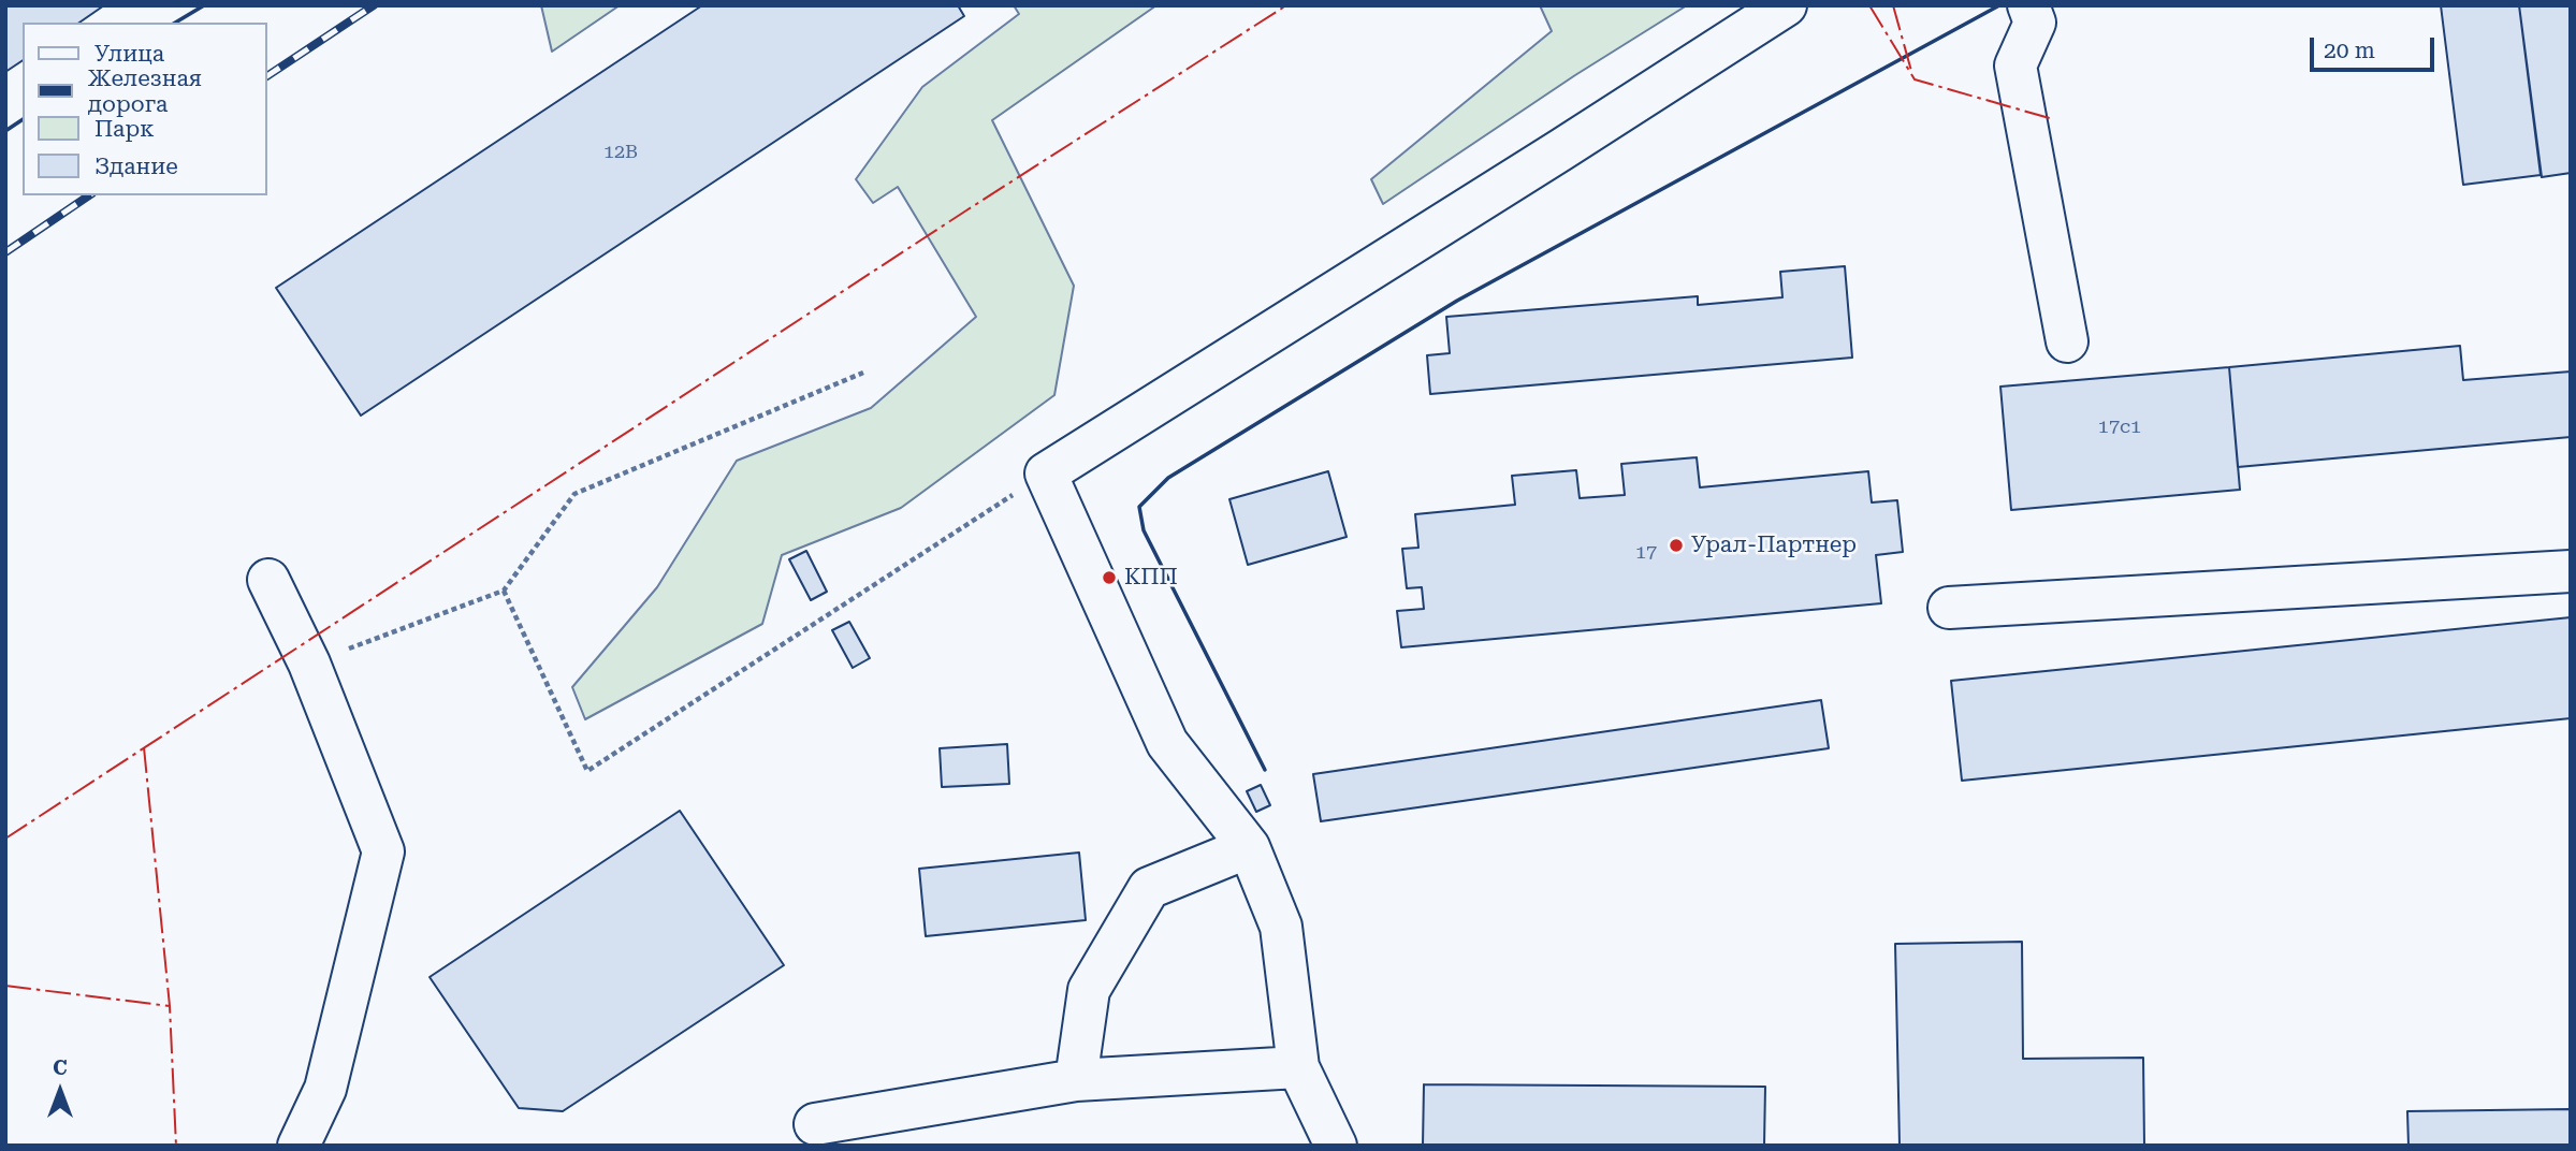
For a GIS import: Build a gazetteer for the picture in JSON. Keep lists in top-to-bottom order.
{
  "places": ["Урал-Партнер", "КПП"],
  "house_numbers": ["12В", "17с1", "17"],
  "legend": [
    "Улица",
    "Железная дорога",
    "Парк",
    "Здание"
  ],
  "scale_bar": "20 m",
  "north": "top"
}
